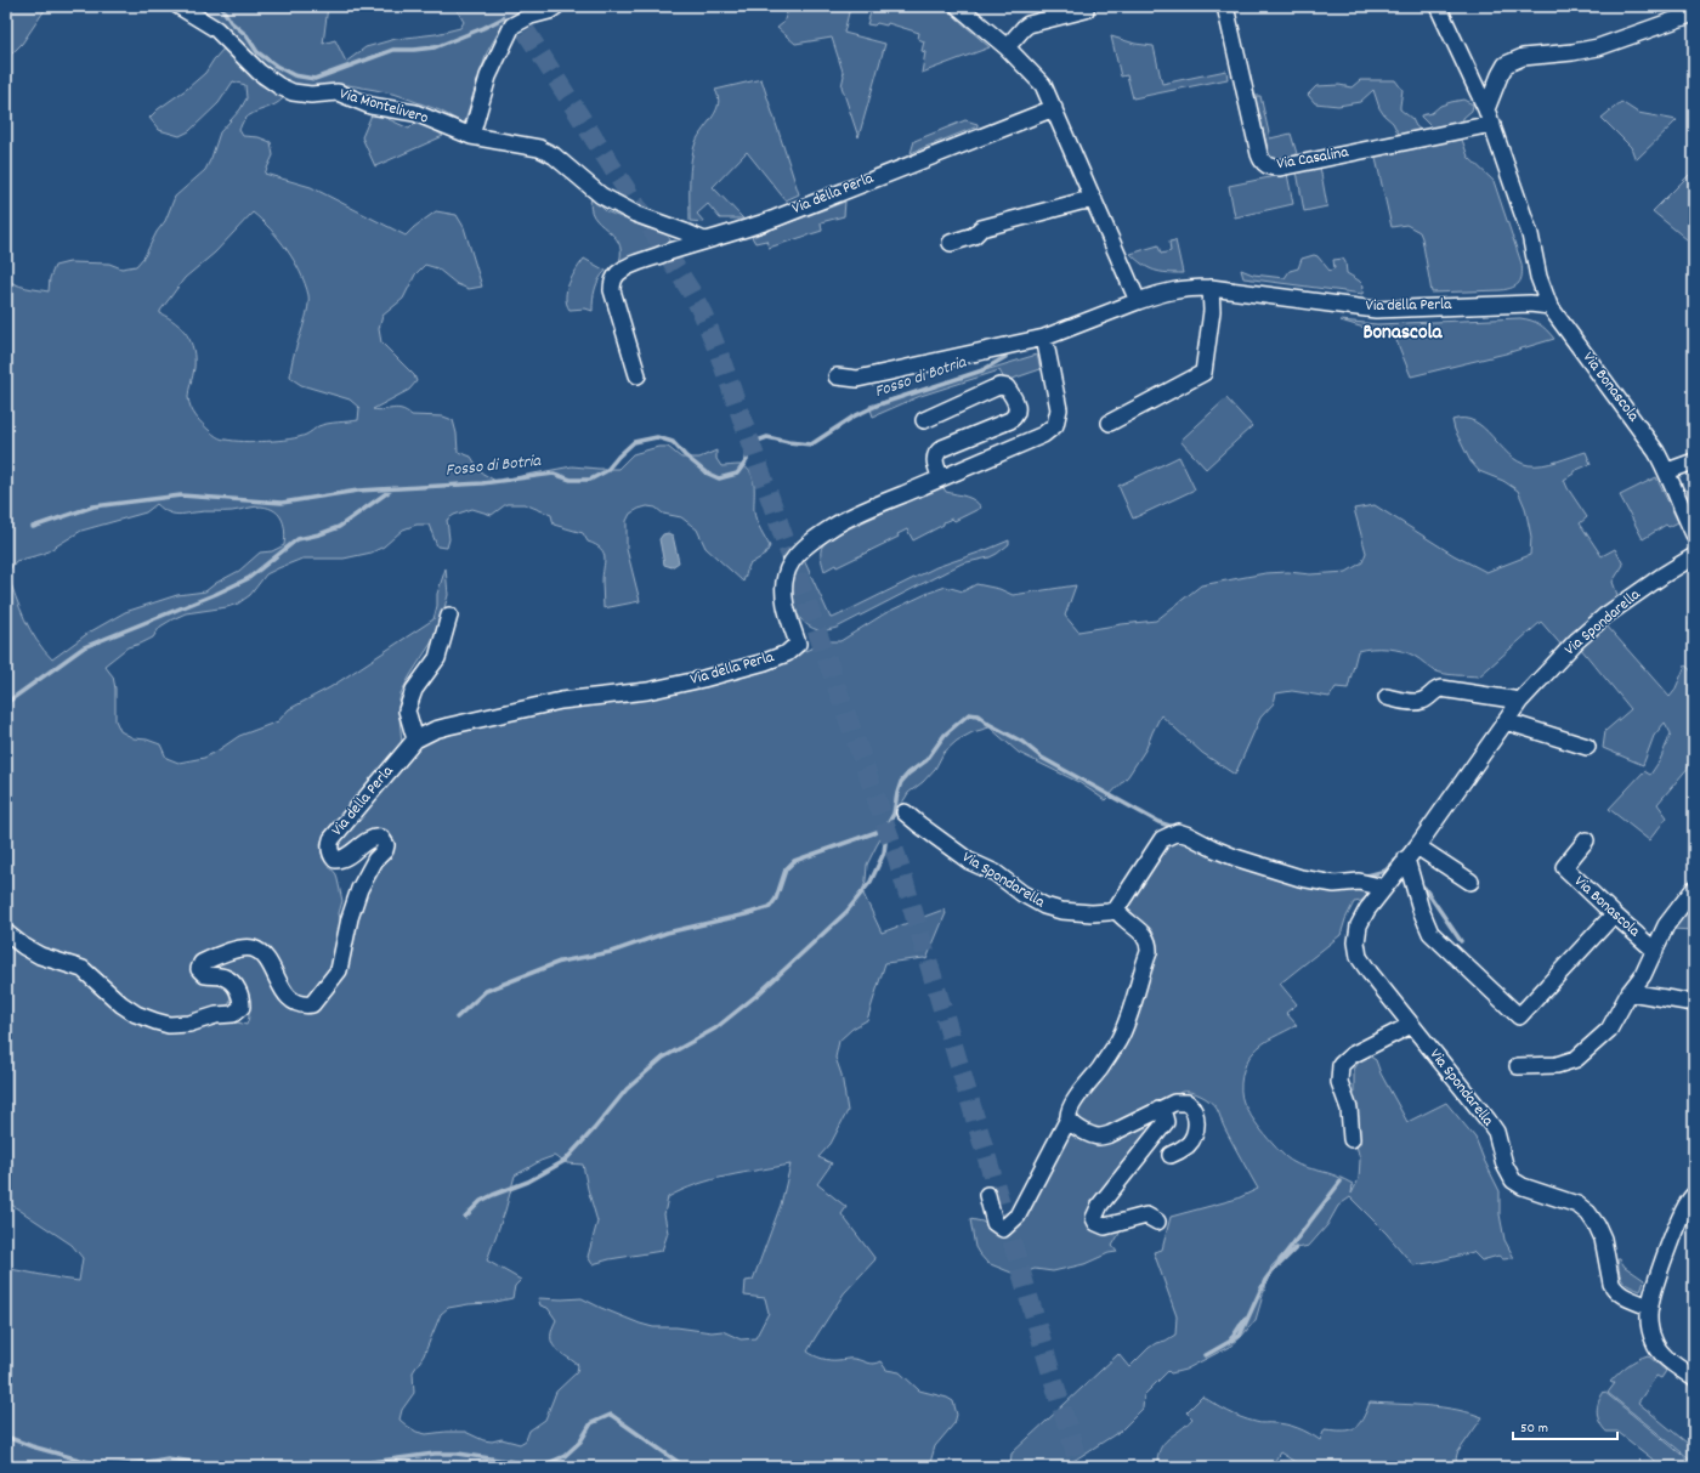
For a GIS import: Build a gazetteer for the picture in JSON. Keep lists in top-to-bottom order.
{
  "streets": {
    "street": [
      "Via Montelivero",
      "Via Casalina",
      "Via della Perla",
      "Via Bonascola",
      "Via Spondarella"
    ]
  },
  "crossings": [
    ["Via Montelivero", "Via della Perla"],
    ["Via della Perla", "Via Bonascola"]
  ],
  "districts": ["Bonascola"],
  "water": ["Fosso di Botria"],
  "scale_bar": "50 m"
}
